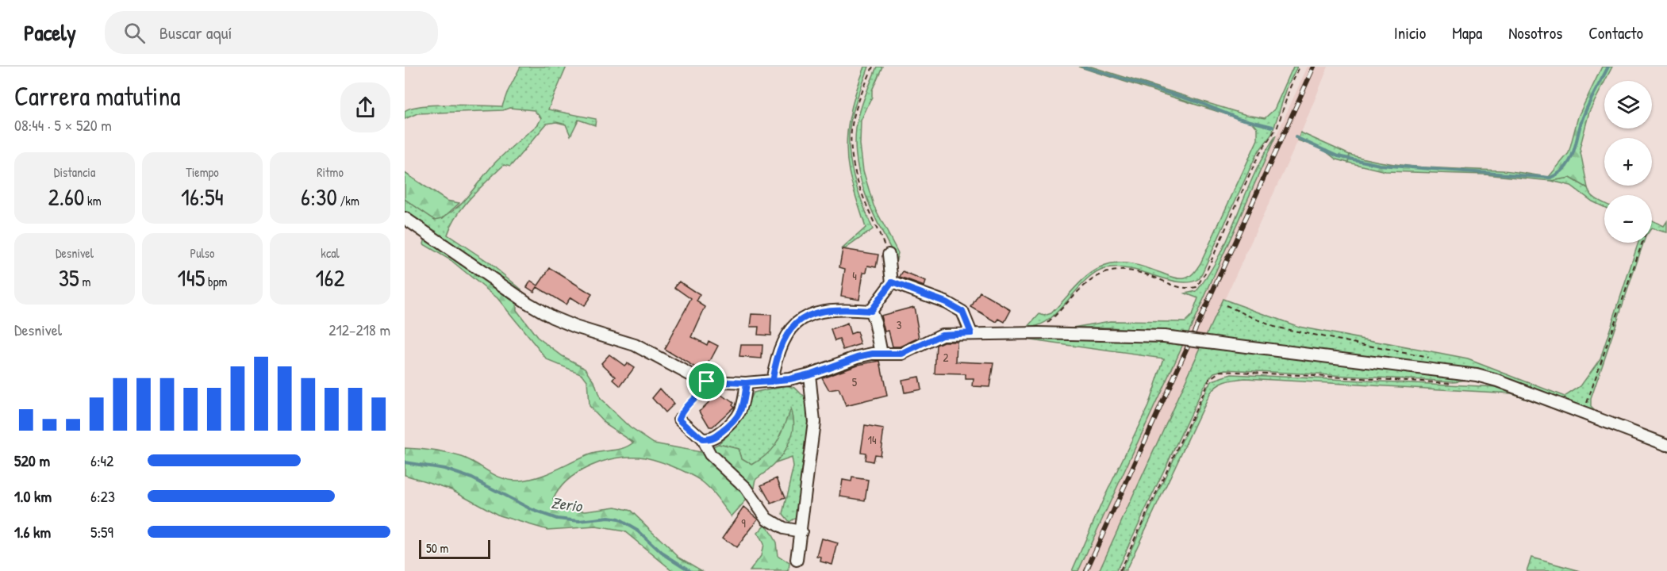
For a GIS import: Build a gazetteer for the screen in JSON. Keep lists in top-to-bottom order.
{
  "water": ["Zerio"],
  "house_numbers": [
    "4",
    "3",
    "2",
    "5",
    "14",
    "9"
  ],
  "scale_bar": "50 m",
  "page": {
    "header": "Pacely",
    "search": "Buscar aquí",
    "nav": [
      "Inicio",
      "Mapa",
      "Nosotros",
      "Contacto"
    ],
    "heading": ["Carrera matutina", "08:44 · 5 × 520 m"],
    "map_buttons": ["+", "−"],
    "stats": [
      ["Distancia", "2.60 km"],
      ["Tiempo", "16:54"],
      ["Ritmo", "6:30 /km"],
      ["Desnivel", "35 m"],
      ["Pulso", "145 bpm"],
      ["kcal", "162"]
    ],
    "chart": ["Desnivel", "212–218 m"],
    "list": [
      {
        "name": "520 m",
        "note": "6:42"
      },
      {
        "name": "1.0 km",
        "note": "6:23"
      },
      {
        "name": "1.6 km",
        "note": "5:59"
      }
    ],
    "scale": "50 m"
  }
}
